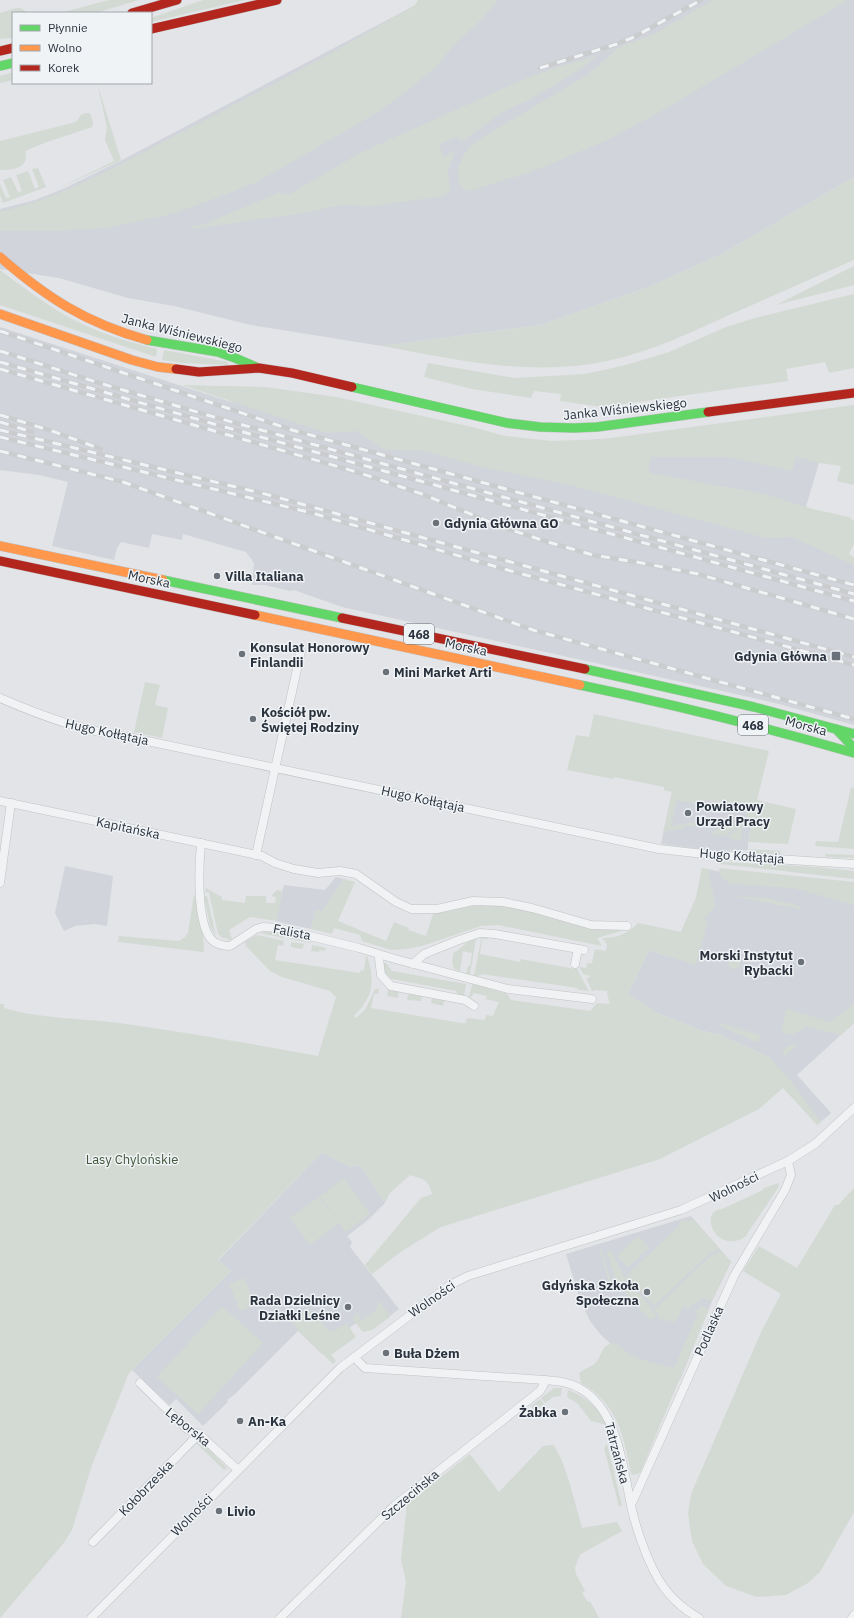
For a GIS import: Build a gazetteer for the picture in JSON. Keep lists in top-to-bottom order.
{
  "streets": {
    "main road": ["Janka Wiśniewskiego", "Morska", "468"],
    "street": [
      "Hugo Kołłątaja",
      "Kapitańska",
      "Falista",
      "Wolności",
      "Podlaska",
      "Lęborska",
      "Tatrzańska",
      "Kołobrzeska",
      "Szczecińska"
    ]
  },
  "crossings": [
    ["Kapitańska", "Falista"],
    ["Wolności", "Podlaska"],
    ["Wolności", "Lęborska"],
    ["Wolności", "Tatrzańska"],
    ["Podlaska", "Tatrzańska"],
    ["Lęborska", "Kołobrzeska"],
    ["Tatrzańska", "Szczecińska"]
  ],
  "parks": ["Lasy Chylońskie"],
  "places": {
    "other": [
      "Gdynia Główna GO",
      "Villa Italiana",
      "Konsulat Honorowy Finlandii",
      "Mini Market Arti",
      "Kościół pw. Świętej Rodziny",
      "Powiatowy Urząd Pracy",
      "Morski Instytut Rybacki",
      "Gdyńska Szkoła Społeczna",
      "Rada Dzielnicy Działki Leśne",
      "Buła Dżem",
      "Żabka",
      "An-Ka",
      "Livio"
    ],
    "transit": ["Gdynia Główna"]
  },
  "legend": ["Płynnie", "Wolno", "Korek"]
}
